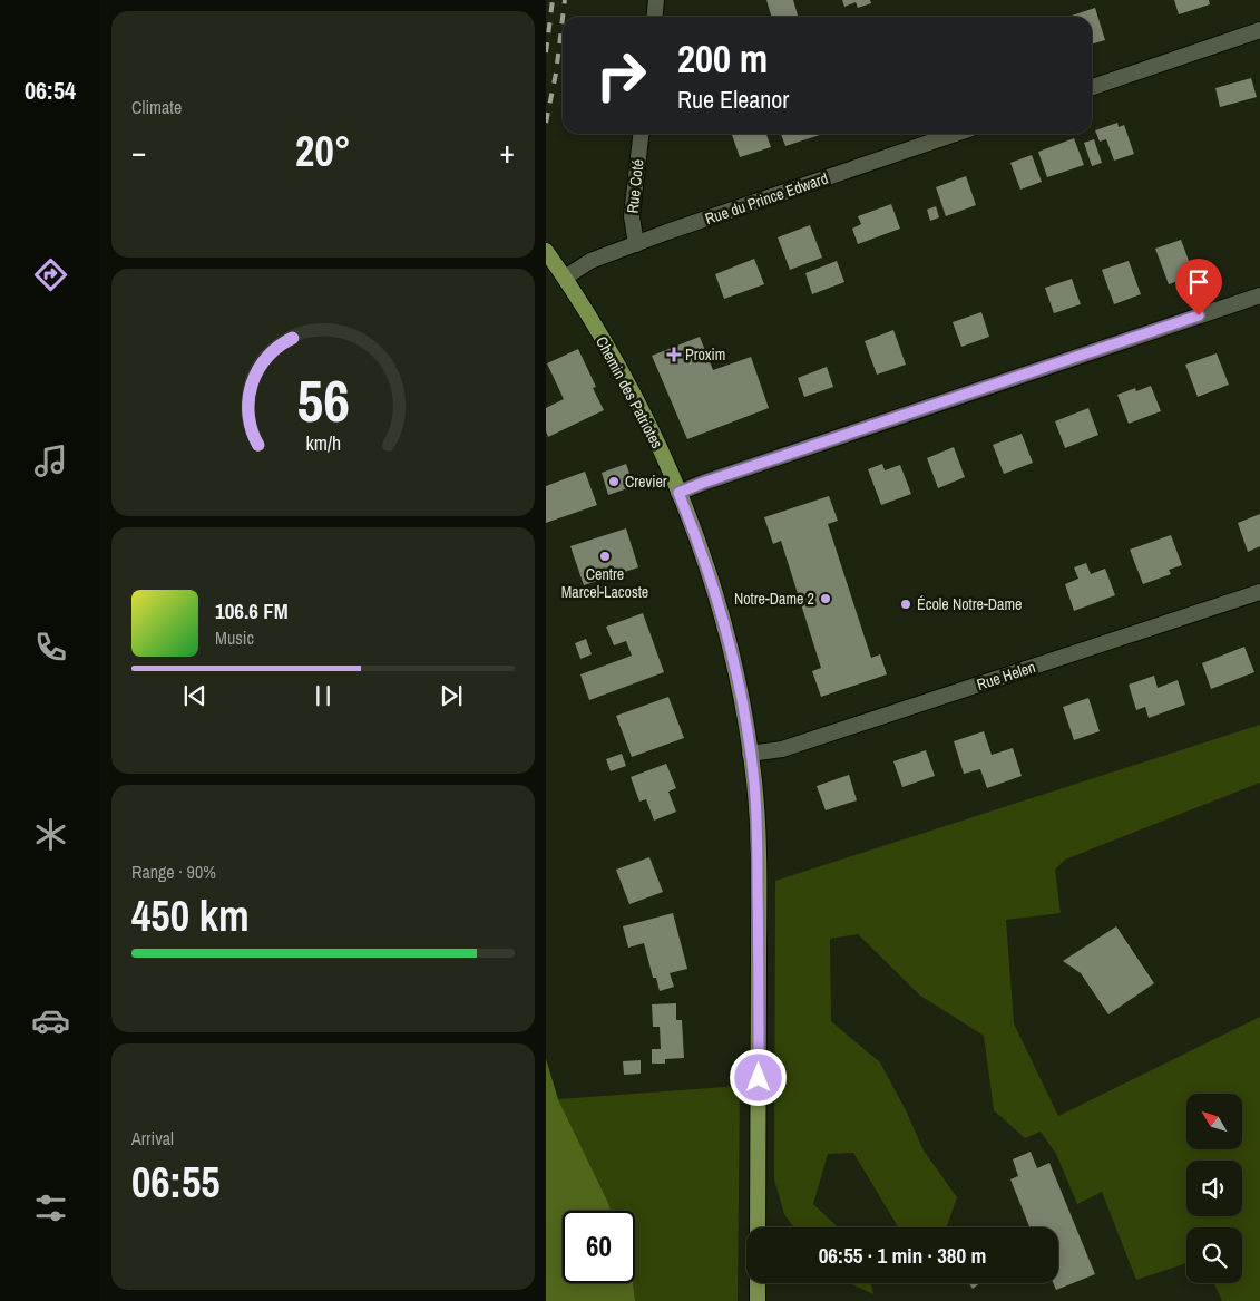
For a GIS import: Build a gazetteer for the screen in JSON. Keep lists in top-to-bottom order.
{
  "streets": {
    "main road": ["Chemin des Patriotes"],
    "street": ["Rue Coté", "Rue du Prince Edward", "Rue Helen"]
  },
  "crossings": [
    ["Rue Coté", "Rue du Prince Edward"],
    ["Rue du Prince Edward", "Chemin des Patriotes"],
    ["Chemin des Patriotes", "Rue Helen"]
  ],
  "places": {
    "health": ["Proxim"],
    "other": [
      "Crevier",
      "Centre Marcel-Lacoste",
      "Notre-Dame 2",
      "École Notre-Dame"
    ]
  },
  "north": "top left",
  "page": {
    "tabs": "06:54",
    "tile": [
      "Climate",
      ["Range · 90%", "450 km"],
      ["Arrival", "06:55"]
    ],
    "turn": ["200 m", "Rue Eleanor"],
    "heat": ["−", "20°", "+"],
    "song": ["106.6 FM", "Music"],
    "limit": "60",
    "trip": "06:55 · 1 min · 380 m",
    "gauge": ["56", "km/h"]
  }
}
